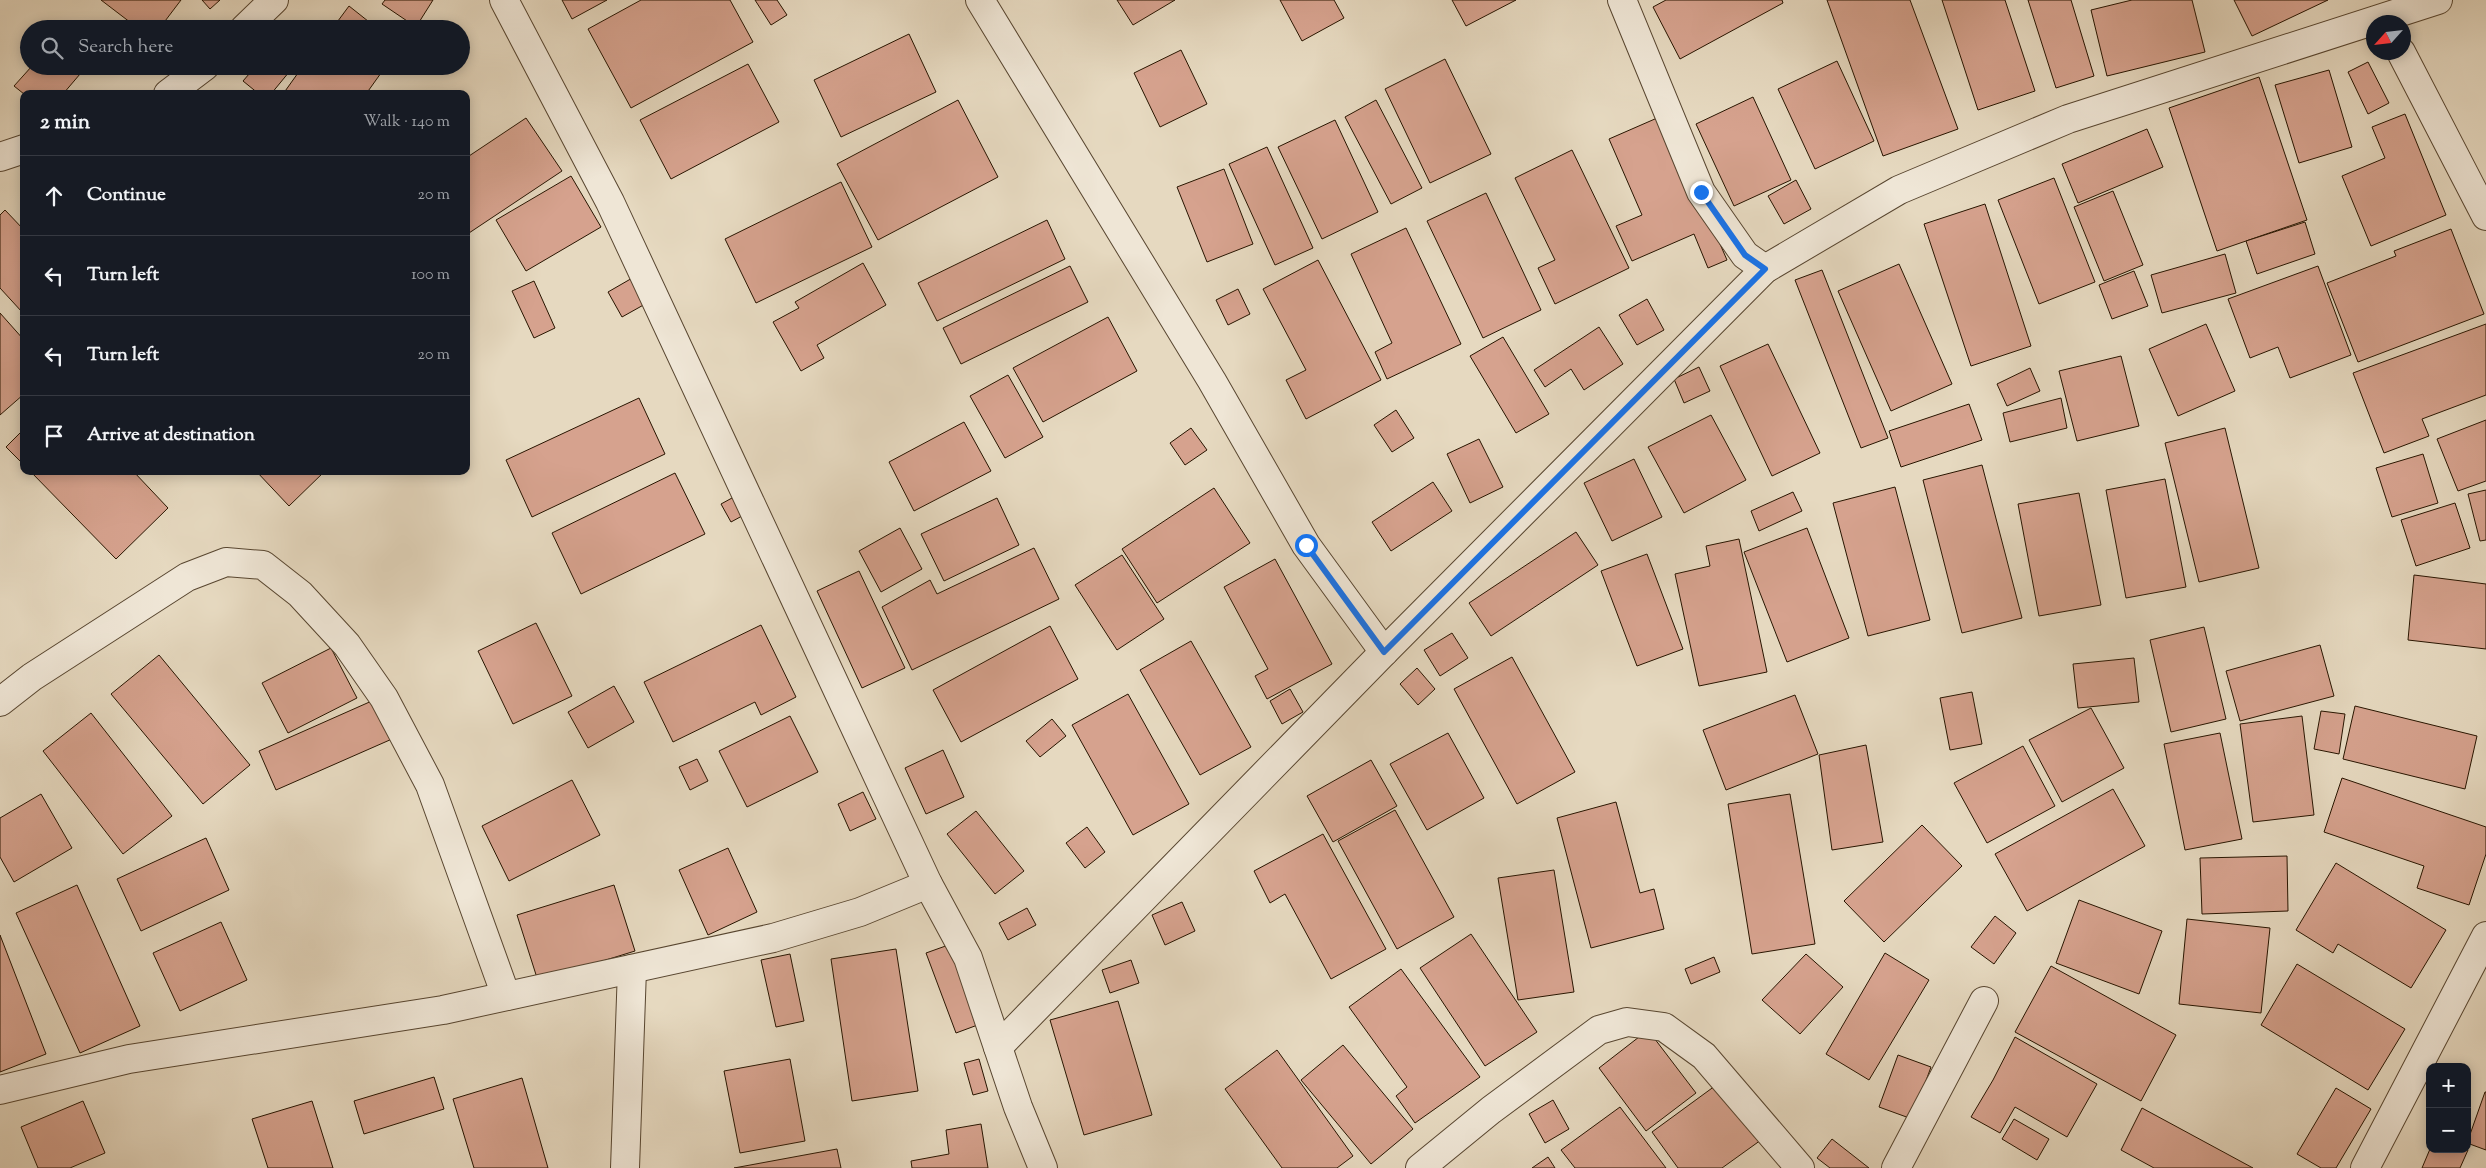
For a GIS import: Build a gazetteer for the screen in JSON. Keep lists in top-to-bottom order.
{
  "north": "bottom left",
  "page": {
    "search": "Search here",
    "heading": ["2 min", "Walk · 140 m"],
    "list": [
      ["Continue", "20 m"],
      ["Turn left", "100 m"],
      ["Turn left", "20 m"],
      "Arrive at destination"
    ],
    "map_buttons": ["+", "−"]
  }
}
